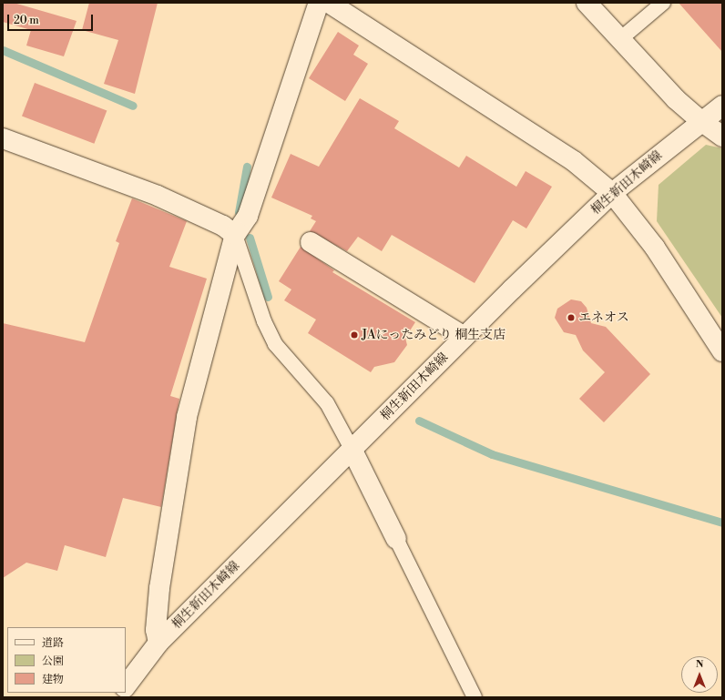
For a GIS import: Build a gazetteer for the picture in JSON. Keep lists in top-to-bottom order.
{
  "streets": {
    "street": ["桐生新田木崎線"]
  },
  "places": ["エネオス", "JAにったみどり 桐生支店"],
  "legend": ["道路", "公園", "建物"],
  "scale_bar": "20 m",
  "north": "top"
}
